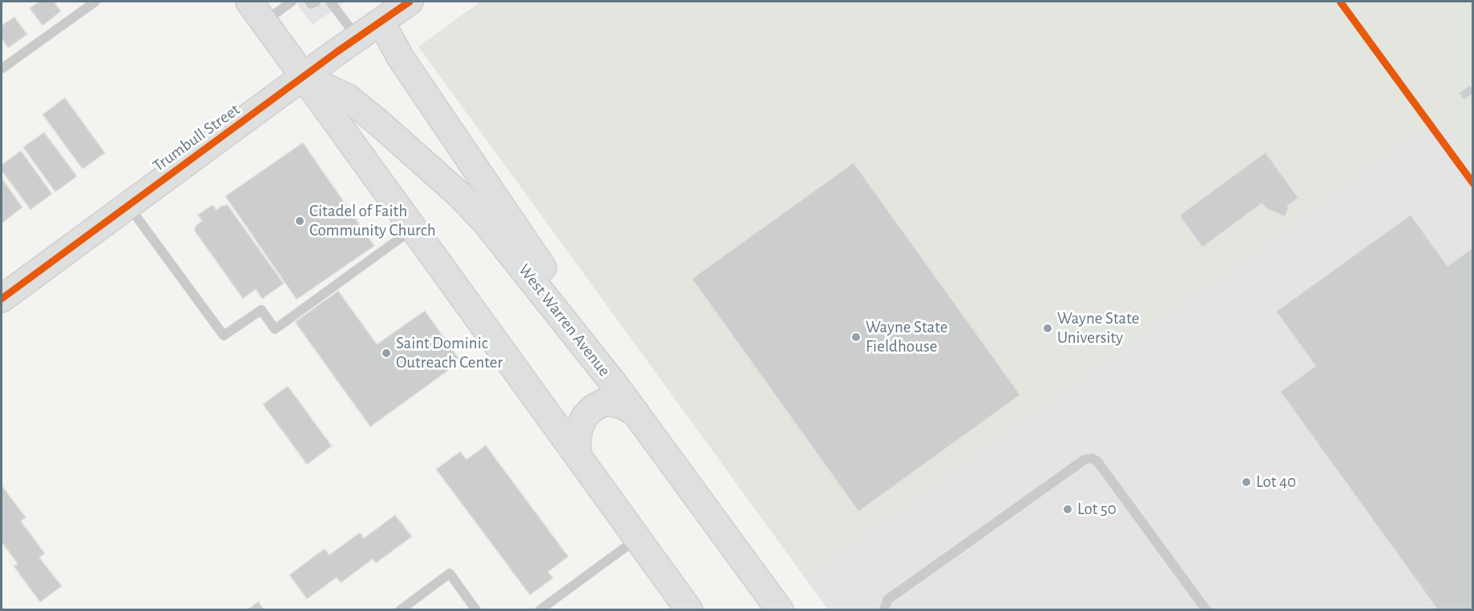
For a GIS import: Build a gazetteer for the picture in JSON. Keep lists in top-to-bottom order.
{
  "streets": {
    "main road": ["Trumbull Street", "West Warren Avenue"]
  },
  "crossings": [
    ["Trumbull Street", "West Warren Avenue"]
  ],
  "places": [
    "Citadel of Faith Community Church",
    "Wayne State University",
    "Wayne State Fieldhouse",
    "Saint Dominic Outreach Center",
    "Lot 40",
    "Lot 50"
  ]
}
